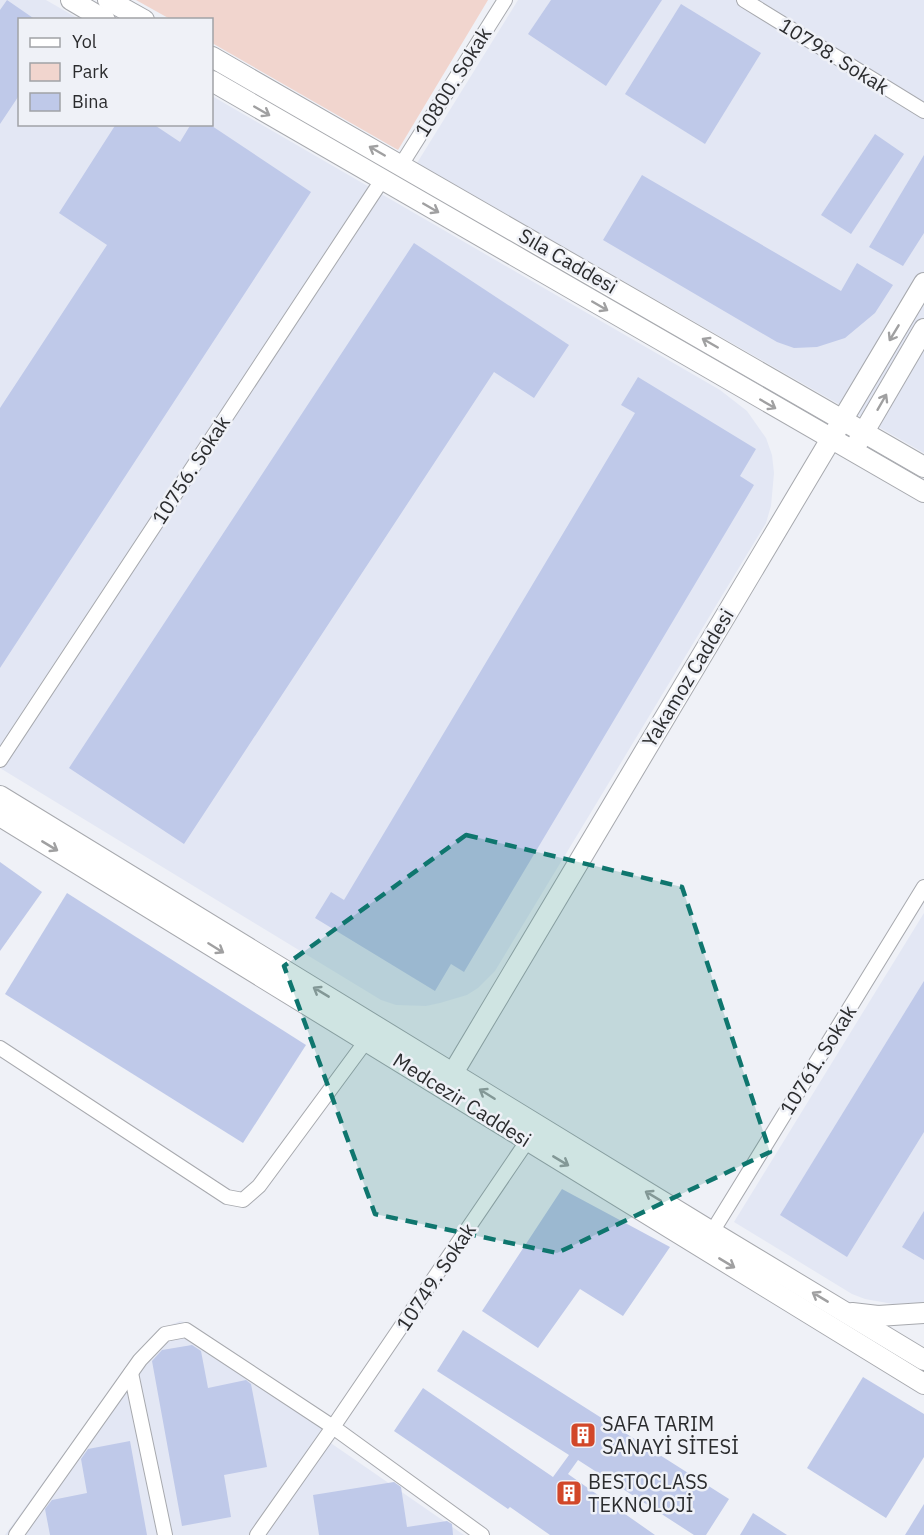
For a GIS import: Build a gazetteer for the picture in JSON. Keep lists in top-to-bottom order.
{
  "streets": {
    "street": [
      "10798. Sokak",
      "10800. Sokak",
      "Sıla Caddesi",
      "10756. Sokak",
      "Yakamoz Caddesi",
      "10761. Sokak",
      "Medcezir Caddesi",
      "10749. Sokak"
    ]
  },
  "crossings": [
    ["10800. Sokak", "Sıla Caddesi"],
    ["Sıla Caddesi", "Yakamoz Caddesi"],
    ["Yakamoz Caddesi", "Medcezir Caddesi"],
    ["10761. Sokak", "Medcezir Caddesi"],
    ["Medcezir Caddesi", "10749. Sokak"]
  ],
  "places": {
    "building": ["SAFA TARIM SANAYİ SİTESİ", "BESTOCLASS TEKNOLOJİ"]
  },
  "legend": ["Yol", "Park", "Bina"]
}
